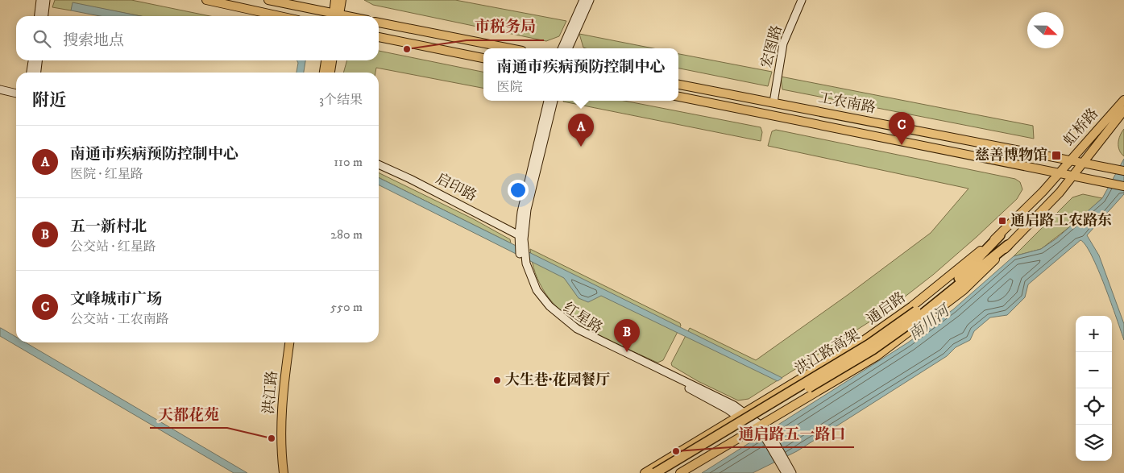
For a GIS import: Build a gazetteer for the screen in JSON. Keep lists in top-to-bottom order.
{
  "streets": {
    "highway": ["洪江路高架"],
    "main road": [
      "宏图路",
      "工农南路",
      "虹桥路",
      "启印路",
      "通启路",
      "红星路",
      "洪江路"
    ]
  },
  "crossings": [
    ["宏图路", "工农南路"],
    ["工农南路", "虹桥路"],
    ["工农南路", "通启路"],
    ["虹桥路", "通启路"],
    ["启印路", "红星路"],
    ["通启路", "红星路"],
    ["通启路", "洪江路高架"]
  ],
  "water": ["南川河"],
  "places": {
    "other": [
      "市税务局",
      "大生巷·花园餐厅",
      "天都花苑",
      "通启路五一路口"
    ],
    "transit": ["慈善博物馆", "通启路工农路东"]
  },
  "north": "right",
  "page": {
    "search": "搜索地点",
    "popup": ["南通市疾病预防控制中心", "医院"],
    "heading": ["附近", "3个结果"],
    "pins": ["C", "A", "B"],
    "list": [
      {
        "mark": "A",
        "name": "南通市疾病预防控制中心",
        "note": "医院 · 红星路",
        "value": "110 m"
      },
      {
        "mark": "B",
        "name": "五一新村北",
        "note": "公交站 · 红星路",
        "value": "280 m"
      },
      {
        "mark": "C",
        "name": "文峰城市广场",
        "note": "公交站 · 工农南路",
        "value": "550 m"
      }
    ],
    "map_buttons": ["+", "−"]
  }
}
